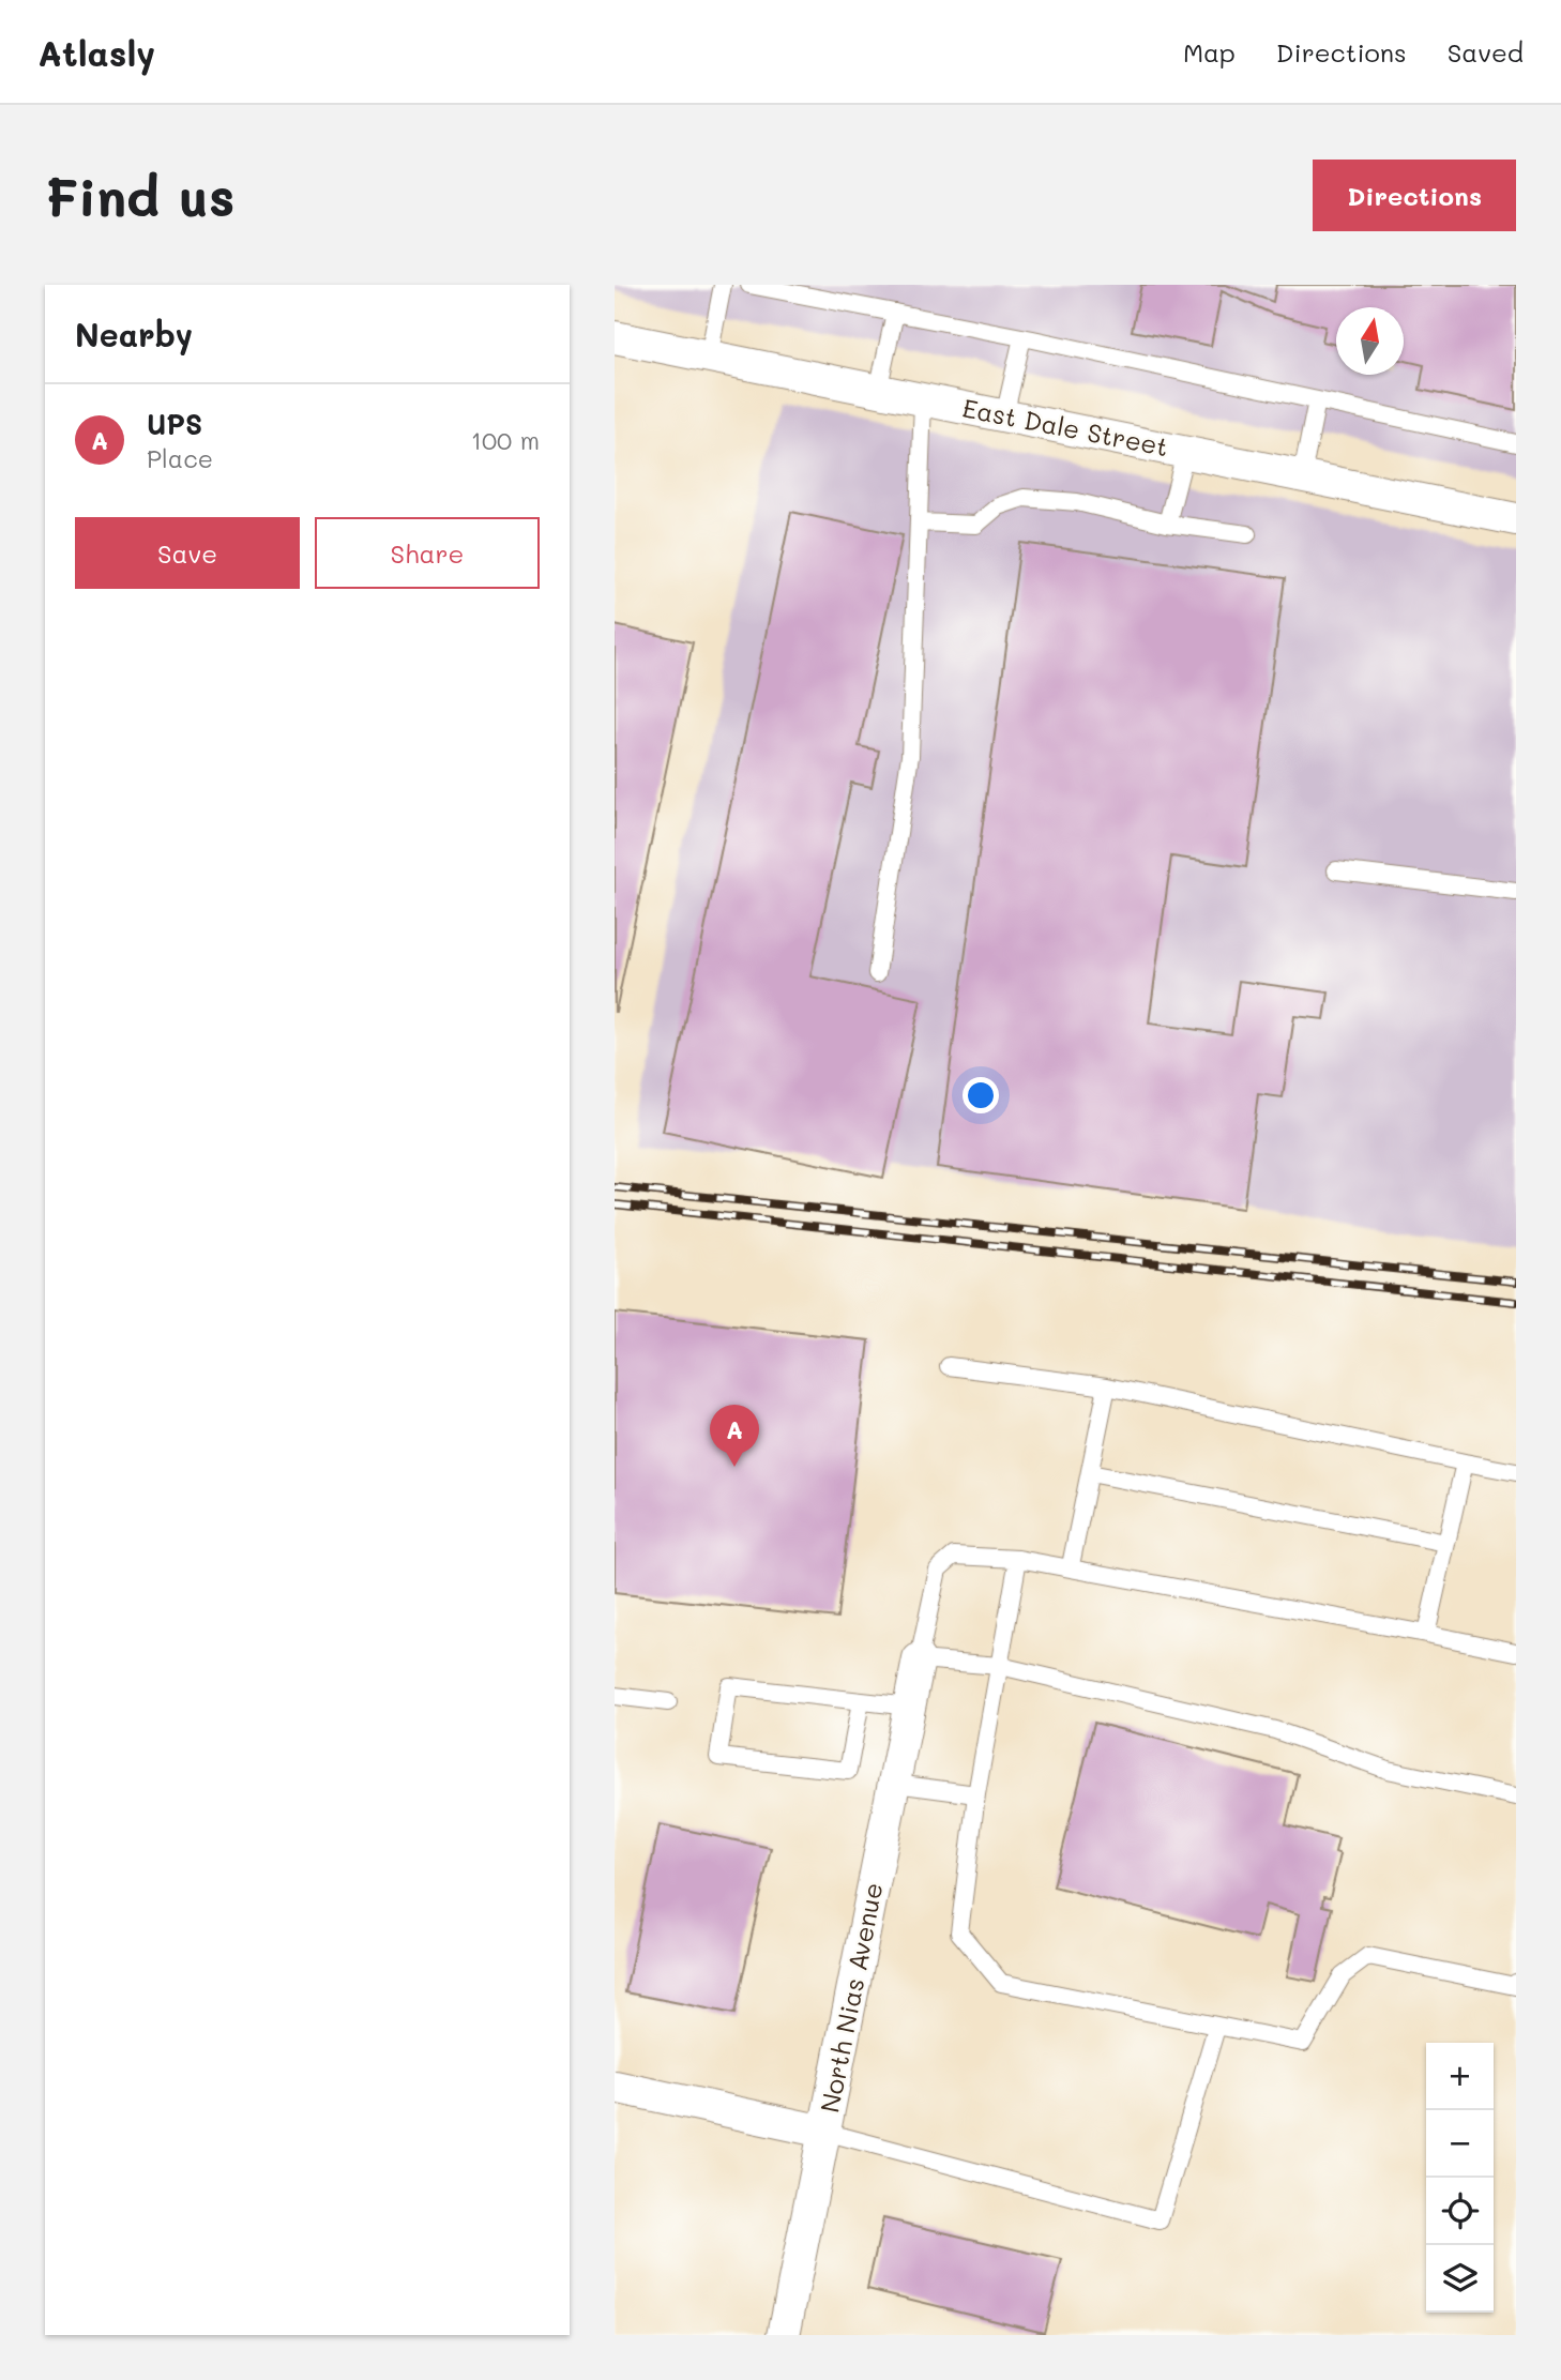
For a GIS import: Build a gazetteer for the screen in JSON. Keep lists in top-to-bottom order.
{
  "streets": {
    "street": ["East Dale Street", "North Nias Avenue"]
  },
  "north": "top",
  "page": {
    "header": "Atlasly",
    "nav": ["Map", "Directions", "Saved"],
    "buttons": [
      "Directions",
      ["Save", "Share"]
    ],
    "title": "Find us",
    "heading": "Nearby",
    "list": [
      {
        "mark": "A",
        "name": "UPS",
        "note": "Place",
        "value": "100 m"
      }
    ],
    "pins": "A",
    "map_buttons": ["+", "−"]
  }
}
